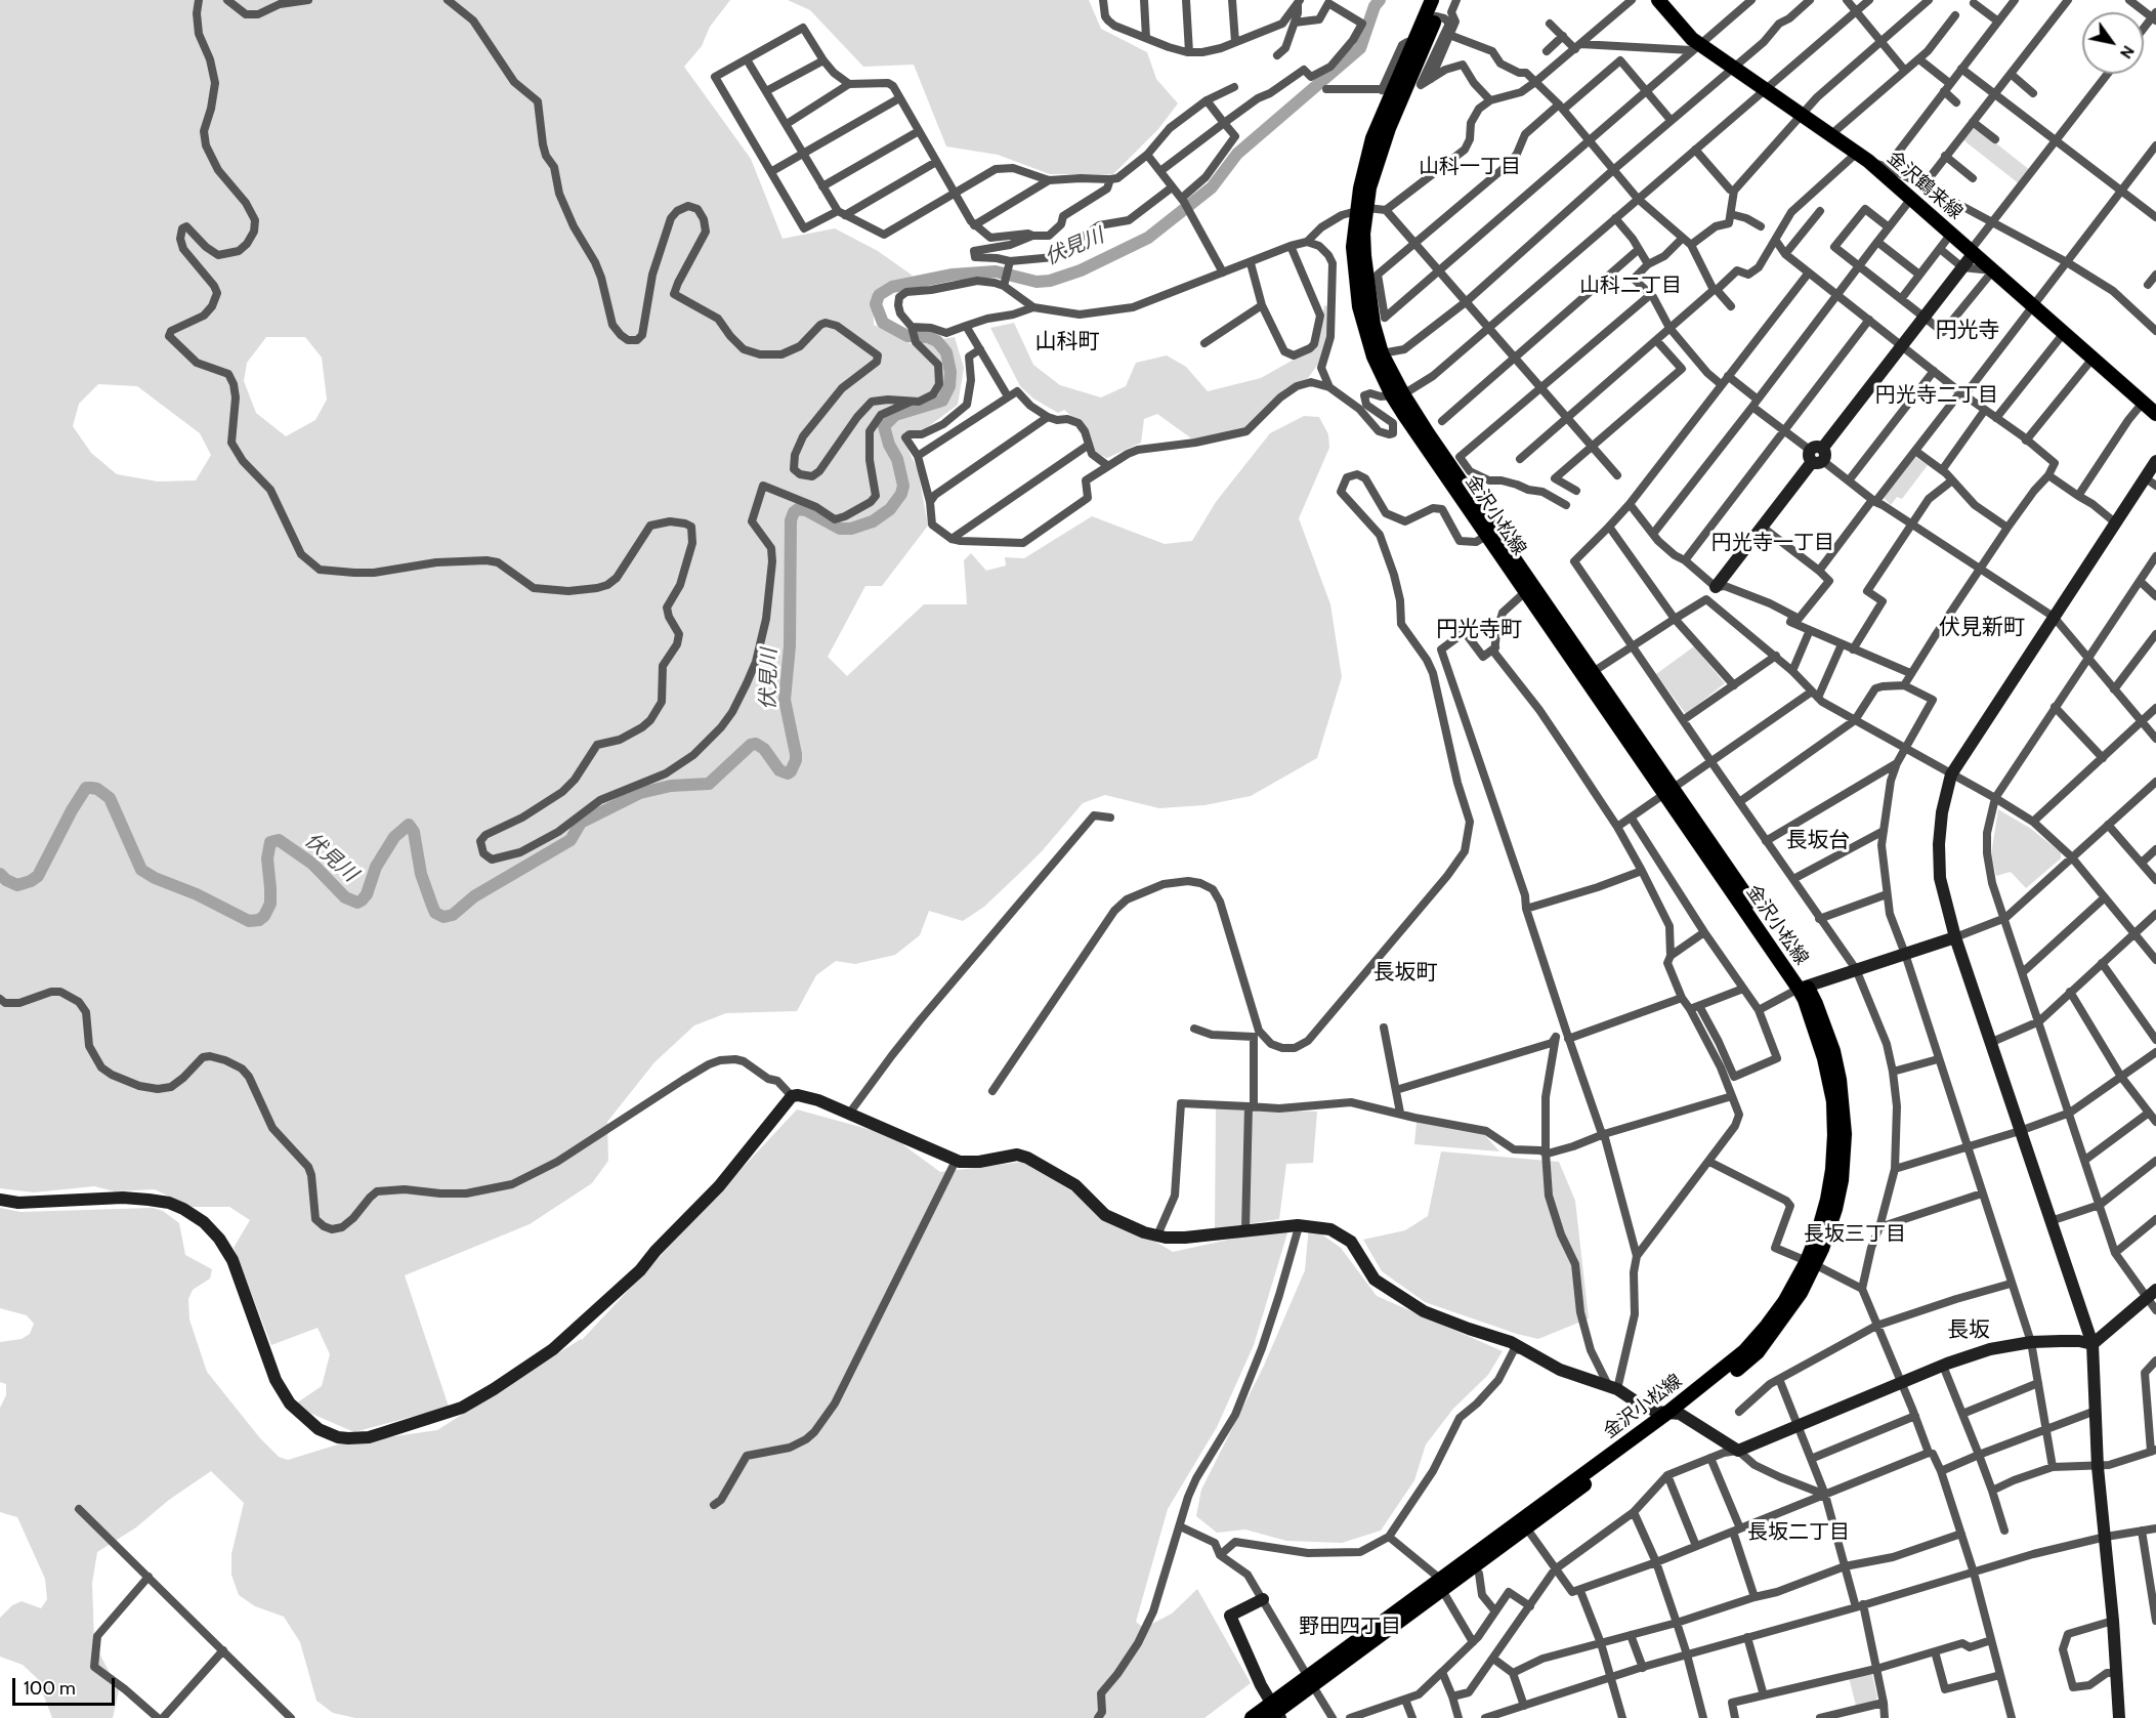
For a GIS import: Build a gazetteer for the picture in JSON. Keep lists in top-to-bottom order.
{
  "streets": {
    "main road": ["金沢鶴来線", "金沢小松線"]
  },
  "districts": [
    "山科一丁目",
    "山科二丁目",
    "円光寺",
    "山科町",
    "円光寺二丁目",
    "円光寺一丁目",
    "伏見新町",
    "円光寺町",
    "長坂台",
    "長坂町",
    "長坂三丁目",
    "長坂",
    "長坂二丁目",
    "野田四丁目"
  ],
  "water": ["伏見川"],
  "scale_bar": "100 m",
  "north": "bottom right"
}
